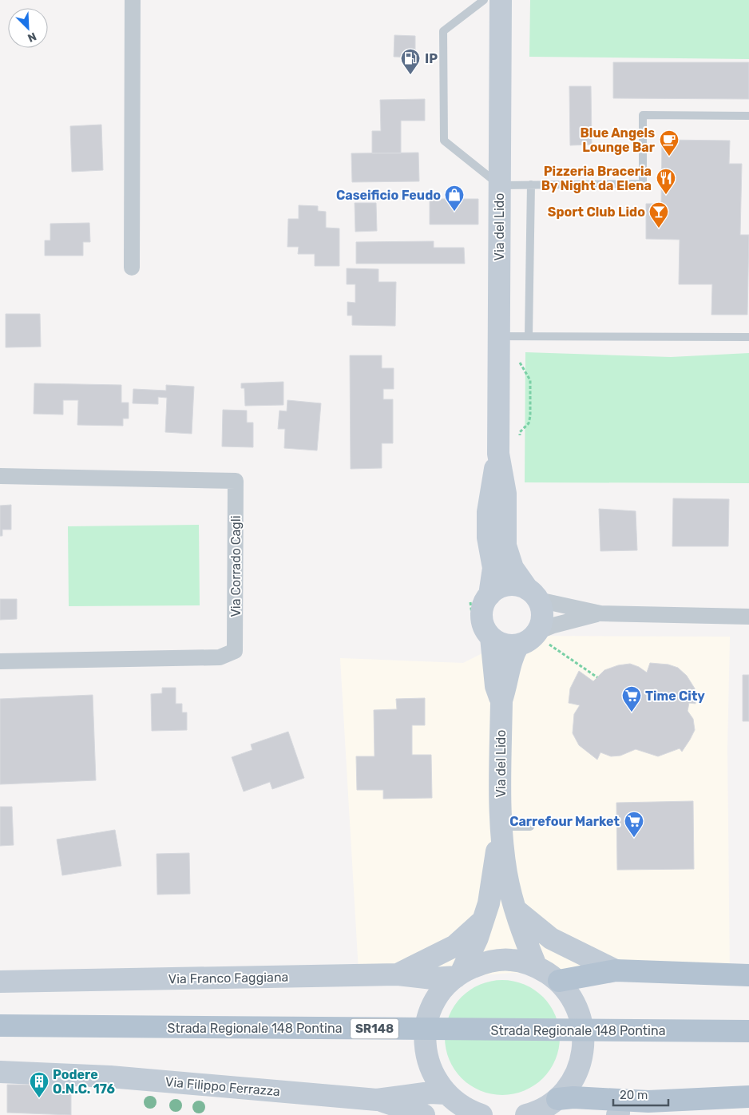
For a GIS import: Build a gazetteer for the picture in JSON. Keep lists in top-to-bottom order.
{
  "streets": {
    "main road": [
      "Via del Lido",
      "Via Franco Faggiana",
      "Strada Regionale 148 Pontina",
      "SR148",
      "Via Filippo Ferrazza"
    ],
    "street": ["Via Corrado Cagli"]
  },
  "crossings": [
    ["Via del Lido", "Via Franco Faggiana"],
    ["Via del Lido", "Via Filippo Ferrazza"]
  ],
  "places": {
    "fuel station": ["IP"],
    "cafe": ["Blue Angels Lounge Bar"],
    "restaurant": ["Pizzeria Braceria By Night da Elena"],
    "shop": ["Caseificio Feudo"],
    "bar": ["Sport Club Lido"],
    "supermarket": ["Time City", "Carrefour Market"],
    "building": ["Podere O.N.C. 176"]
  },
  "scale_bar": "20 m",
  "north": "bottom right"
}
